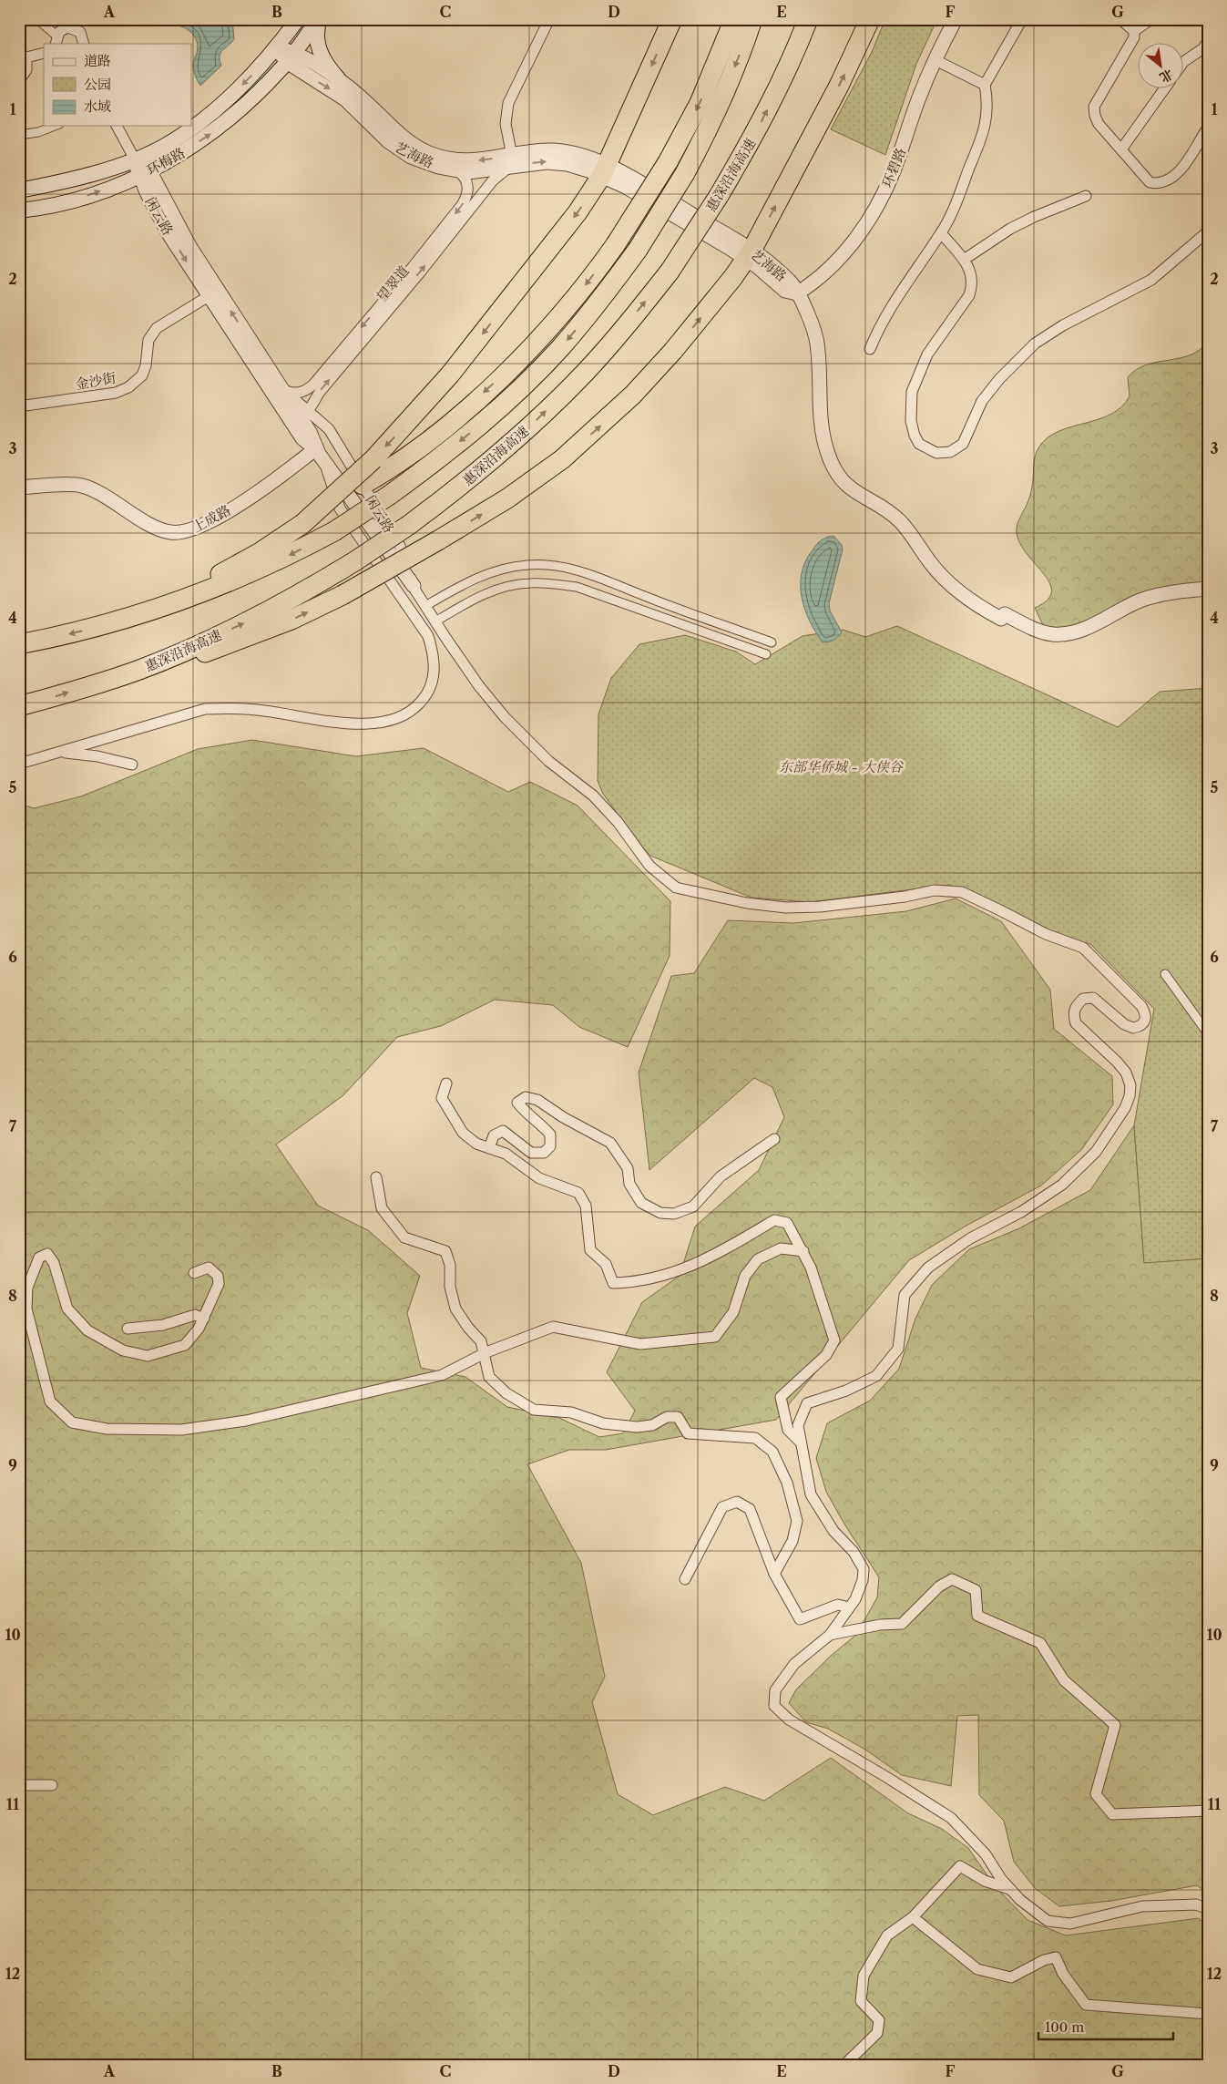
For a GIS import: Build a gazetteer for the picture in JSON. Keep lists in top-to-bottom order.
{
  "streets": {
    "highway": ["惠深沿海高速"],
    "main road": ["环梅路"],
    "street": [
      "艺海路",
      "环碧路",
      "闲云路",
      "望翠道",
      "金沙街",
      "上成路"
    ]
  },
  "crossings": [
    ["艺海路", "环梅路"],
    ["艺海路", "环碧路"],
    ["艺海路", "望翠道"],
    ["环梅路", "闲云路"],
    ["闲云路", "望翠道"],
    ["闲云路", "金沙街"],
    ["闲云路", "上成路"]
  ],
  "parks": ["东部华侨城 - 大侠谷"],
  "legend": ["道路", "公园", "水域"],
  "scale_bar": "100 m",
  "north": "bottom right",
  "grid": {
    "columns": [
      "A",
      "B",
      "C",
      "D",
      "E",
      "F",
      "G"
    ],
    "rows": [
      "1",
      "2",
      "3",
      "4",
      "5",
      "6",
      "7",
      "8",
      "9",
      "10",
      "11",
      "12"
    ]
  }
}
